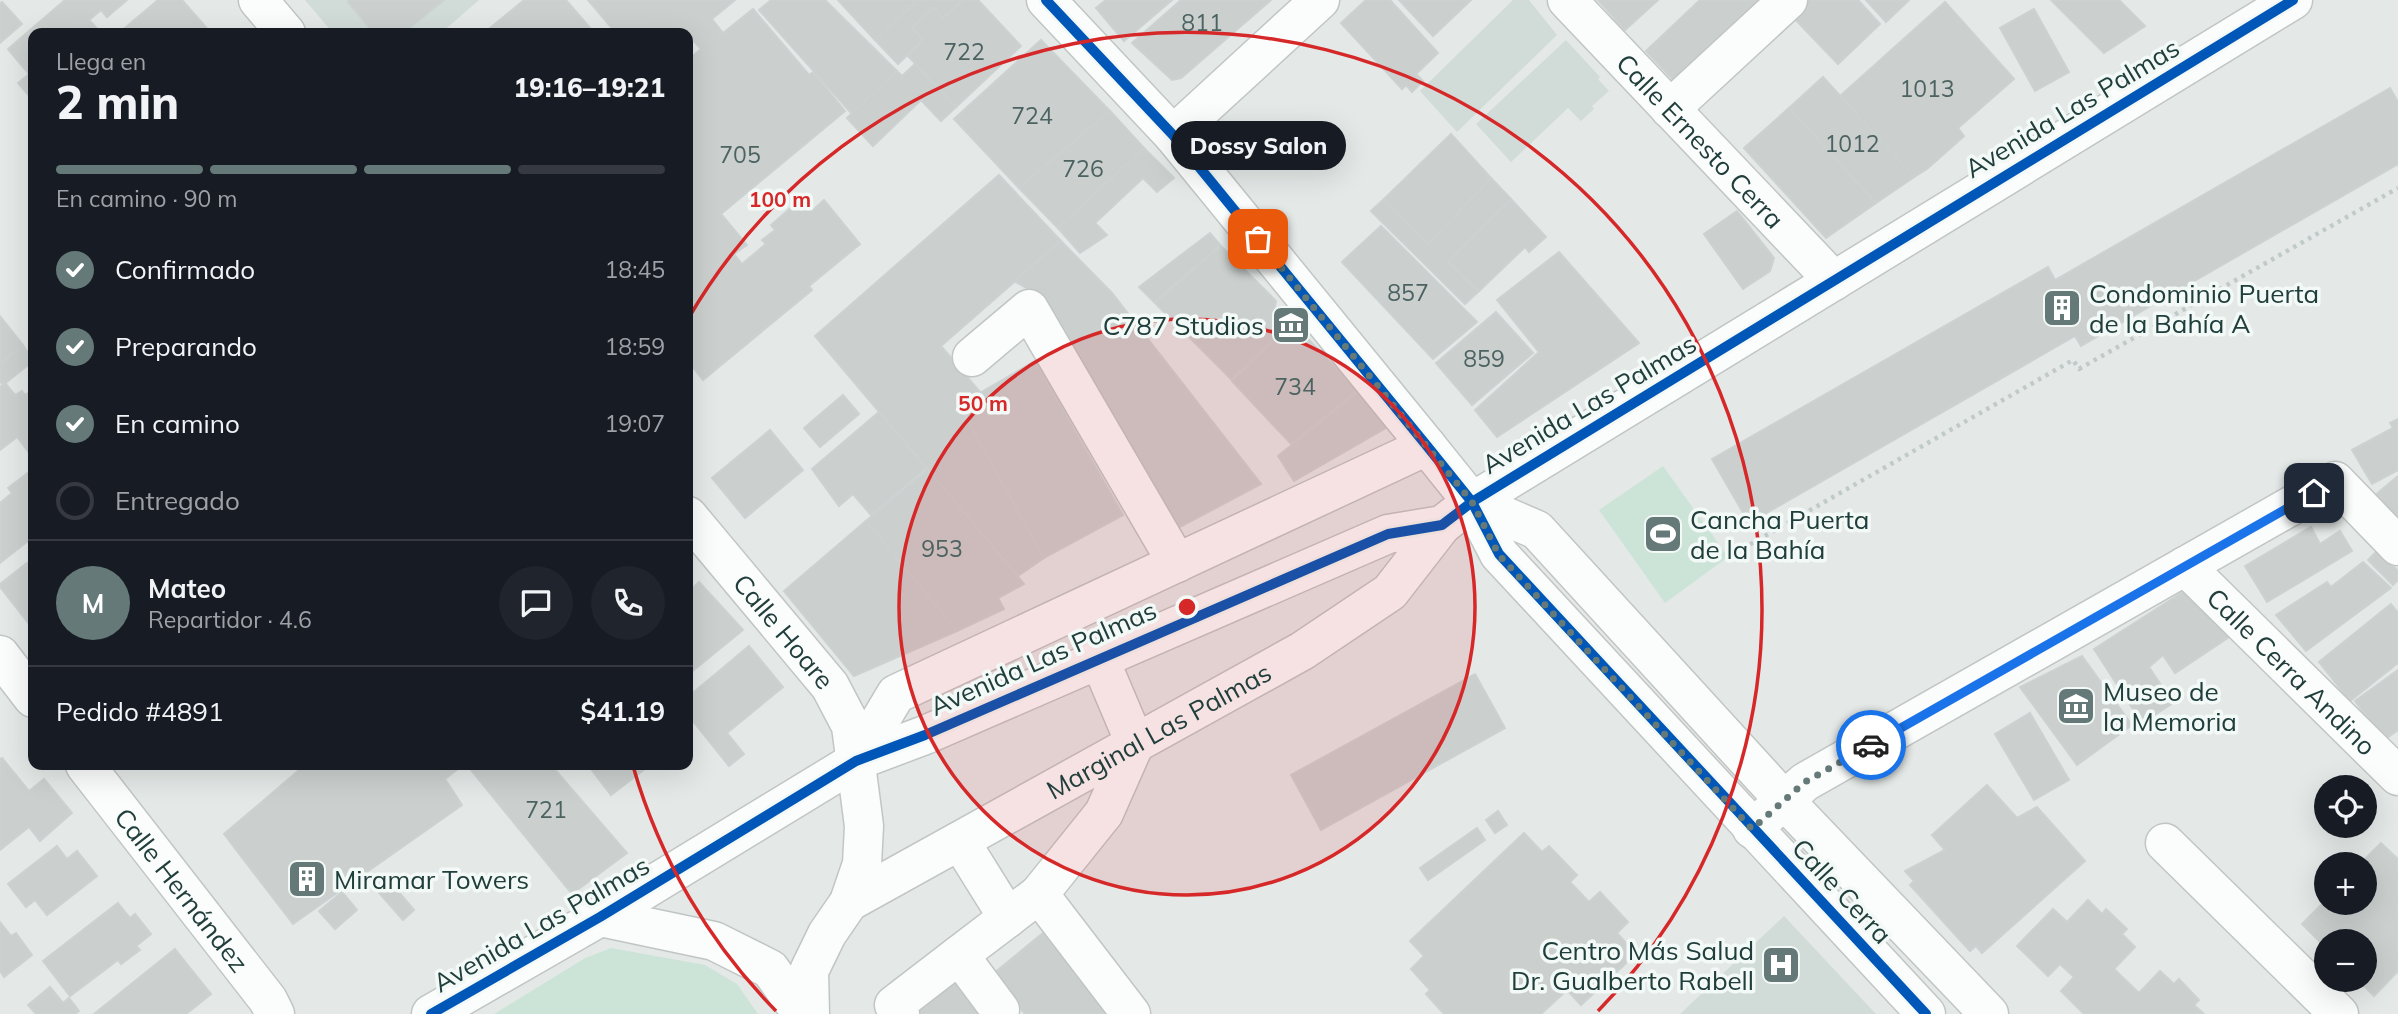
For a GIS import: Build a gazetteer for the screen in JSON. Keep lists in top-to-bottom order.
{
  "streets": {
    "street": [
      "Avenida Las Palmas",
      "Calle Ernesto Cerra",
      "Calle Hoare",
      "Calle Cerra Andino",
      "Marginal Las Palmas",
      "Calle Hernández",
      "Calle Cerra"
    ]
  },
  "crossings": [
    ["Avenida Las Palmas", "Calle Ernesto Cerra"],
    ["Avenida Las Palmas", "Calle Hoare"],
    ["Avenida Las Palmas", "Marginal Las Palmas"],
    ["Avenida Las Palmas", "Calle Cerra"],
    ["Calle Hoare", "Marginal Las Palmas"],
    ["Calle Cerra Andino", "Calle Cerra"]
  ],
  "places": {
    "other": ["Dossy Salon"],
    "building": ["Condominio Puerta de la Bahía A", "Miramar Towers"],
    "museum": ["C787 Studios", "Museo de la Memoria"],
    "sports": ["Cancha Puerta de la Bahía"],
    "hospital": ["Centro Más Salud Dr. Gualberto Rabell"]
  },
  "house_numbers": [
    "811",
    "722",
    "1013",
    "724",
    "1012",
    "705",
    "726",
    "857",
    "859",
    "734",
    "953",
    "721"
  ],
  "page": {
    "heading": ["2 min", "Llega en", "19:16–19:21"],
    "panel": [
      "Mateo",
      "Repartidor · 4.6",
      "Pedido #4891",
      "$41.19"
    ],
    "bubble": "Dossy Salon",
    "bar": "En camino · 90 m",
    "list": [
      ["Confirmado", "18:45"],
      ["Preparando", "18:59"],
      ["En camino", "19:07"],
      "Entregado"
    ],
    "round": "M",
    "map_buttons": ["+", "−"]
  },
  "rings": ["100 m", "50 m"]
}
